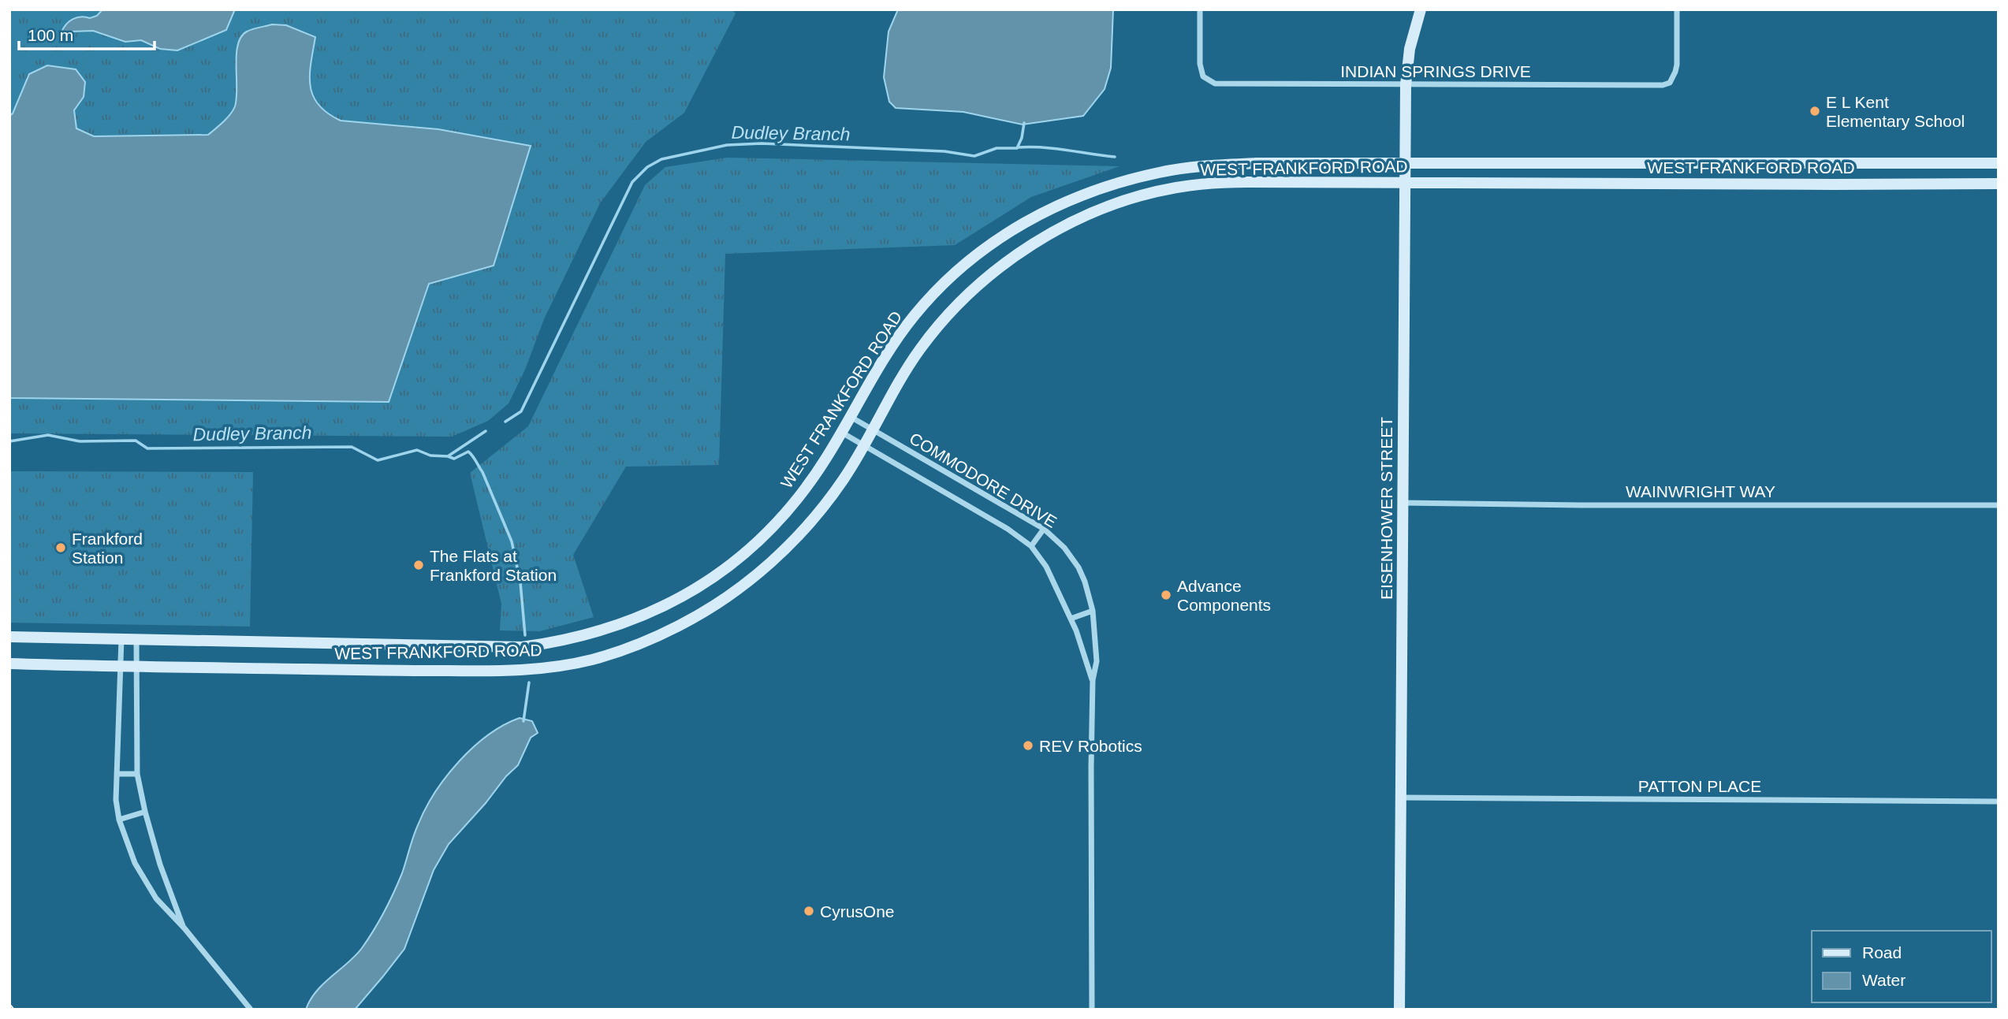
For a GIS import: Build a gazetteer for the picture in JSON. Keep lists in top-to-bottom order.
{
  "streets": {
    "main road": ["WEST FRANKFORD ROAD", "EISENHOWER STREET"],
    "street": [
      "INDIAN SPRINGS DRIVE",
      "COMMODORE DRIVE",
      "WAINWRIGHT WAY",
      "PATTON PLACE"
    ]
  },
  "crossings": [
    ["INDIAN SPRINGS DRIVE", "EISENHOWER STREET"],
    ["WEST FRANKFORD ROAD", "COMMODORE DRIVE"],
    ["WEST FRANKFORD ROAD", "EISENHOWER STREET"],
    ["WAINWRIGHT WAY", "EISENHOWER STREET"],
    ["EISENHOWER STREET", "PATTON PLACE"]
  ],
  "water": ["Dudley Branch"],
  "places": [
    "E L Kent Elementary School",
    "Frankford Station",
    "The Flats at Frankford Station",
    "Advance Components",
    "REV Robotics",
    "CyrusOne"
  ],
  "legend": ["Road", "Water"],
  "scale_bar": "100 m"
}
